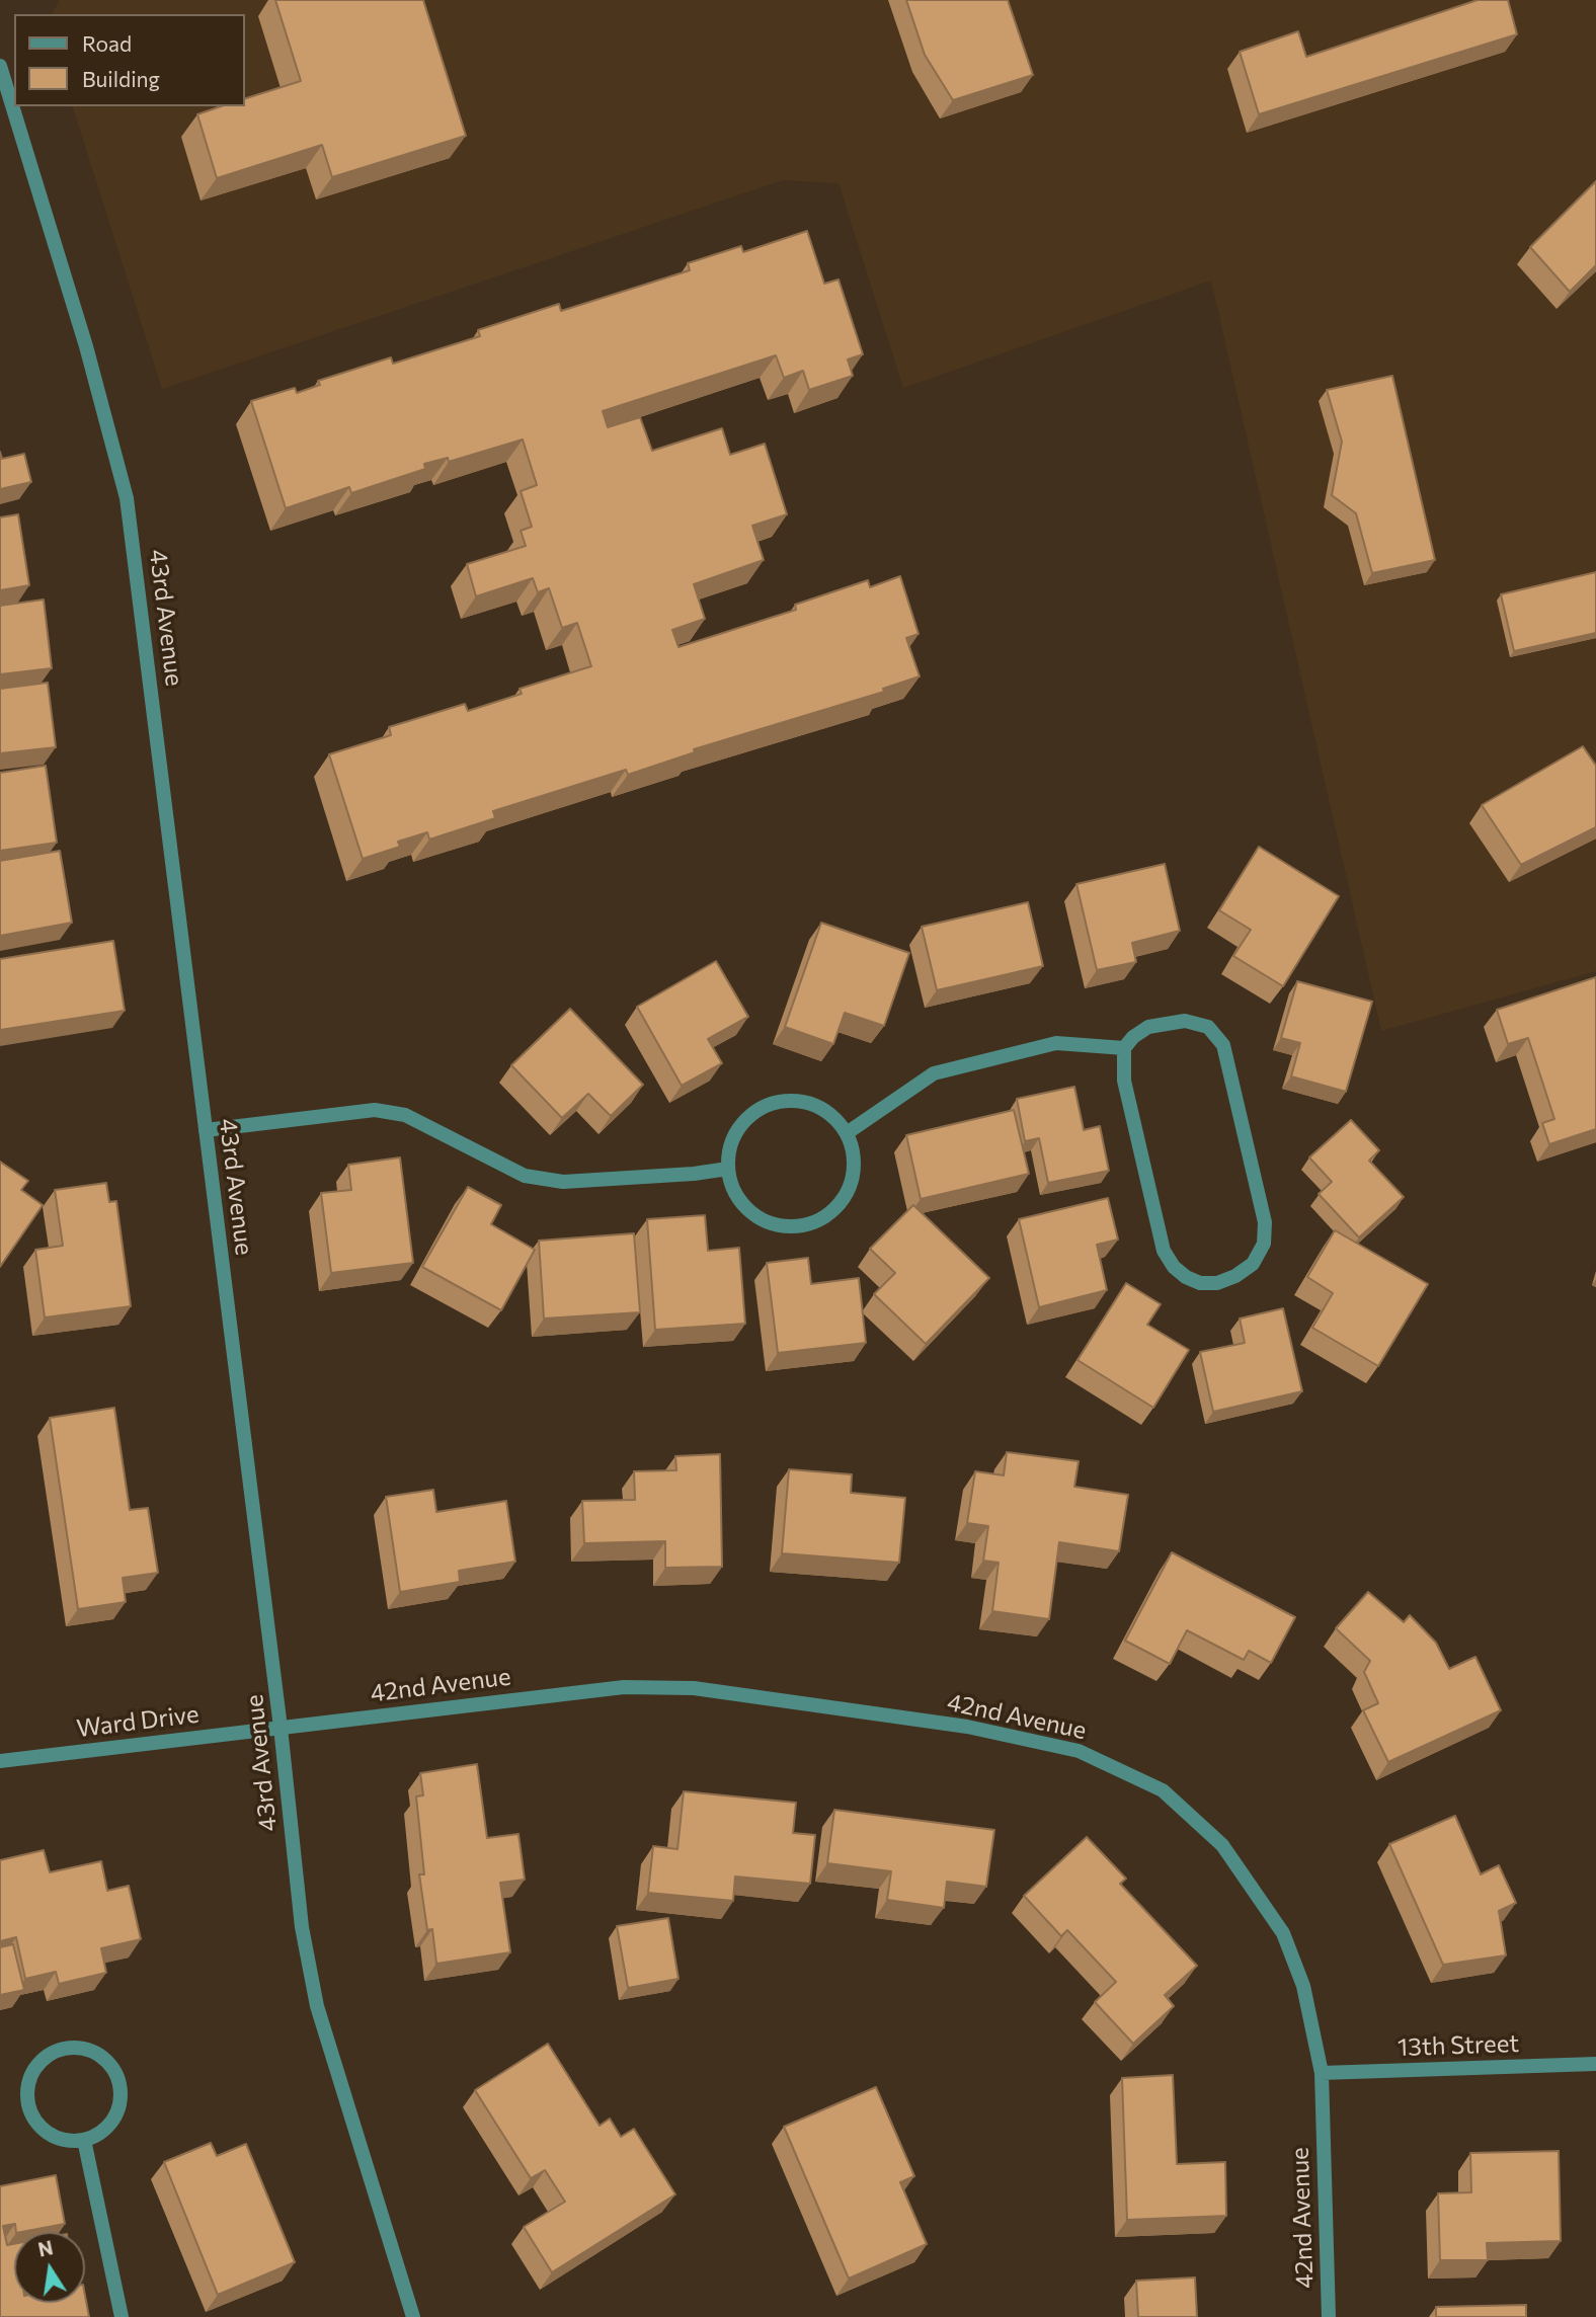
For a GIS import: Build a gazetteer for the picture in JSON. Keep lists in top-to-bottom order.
{
  "streets": {
    "street": [
      "43rd Avenue",
      "42nd Avenue",
      "Ward Drive",
      "13th Street"
    ]
  },
  "crossings": [
    ["43rd Avenue", "42nd Avenue"],
    ["43rd Avenue", "Ward Drive"],
    ["42nd Avenue", "Ward Drive"],
    ["42nd Avenue", "13th Street"]
  ],
  "legend": ["Road", "Building"],
  "north": "top"
}
